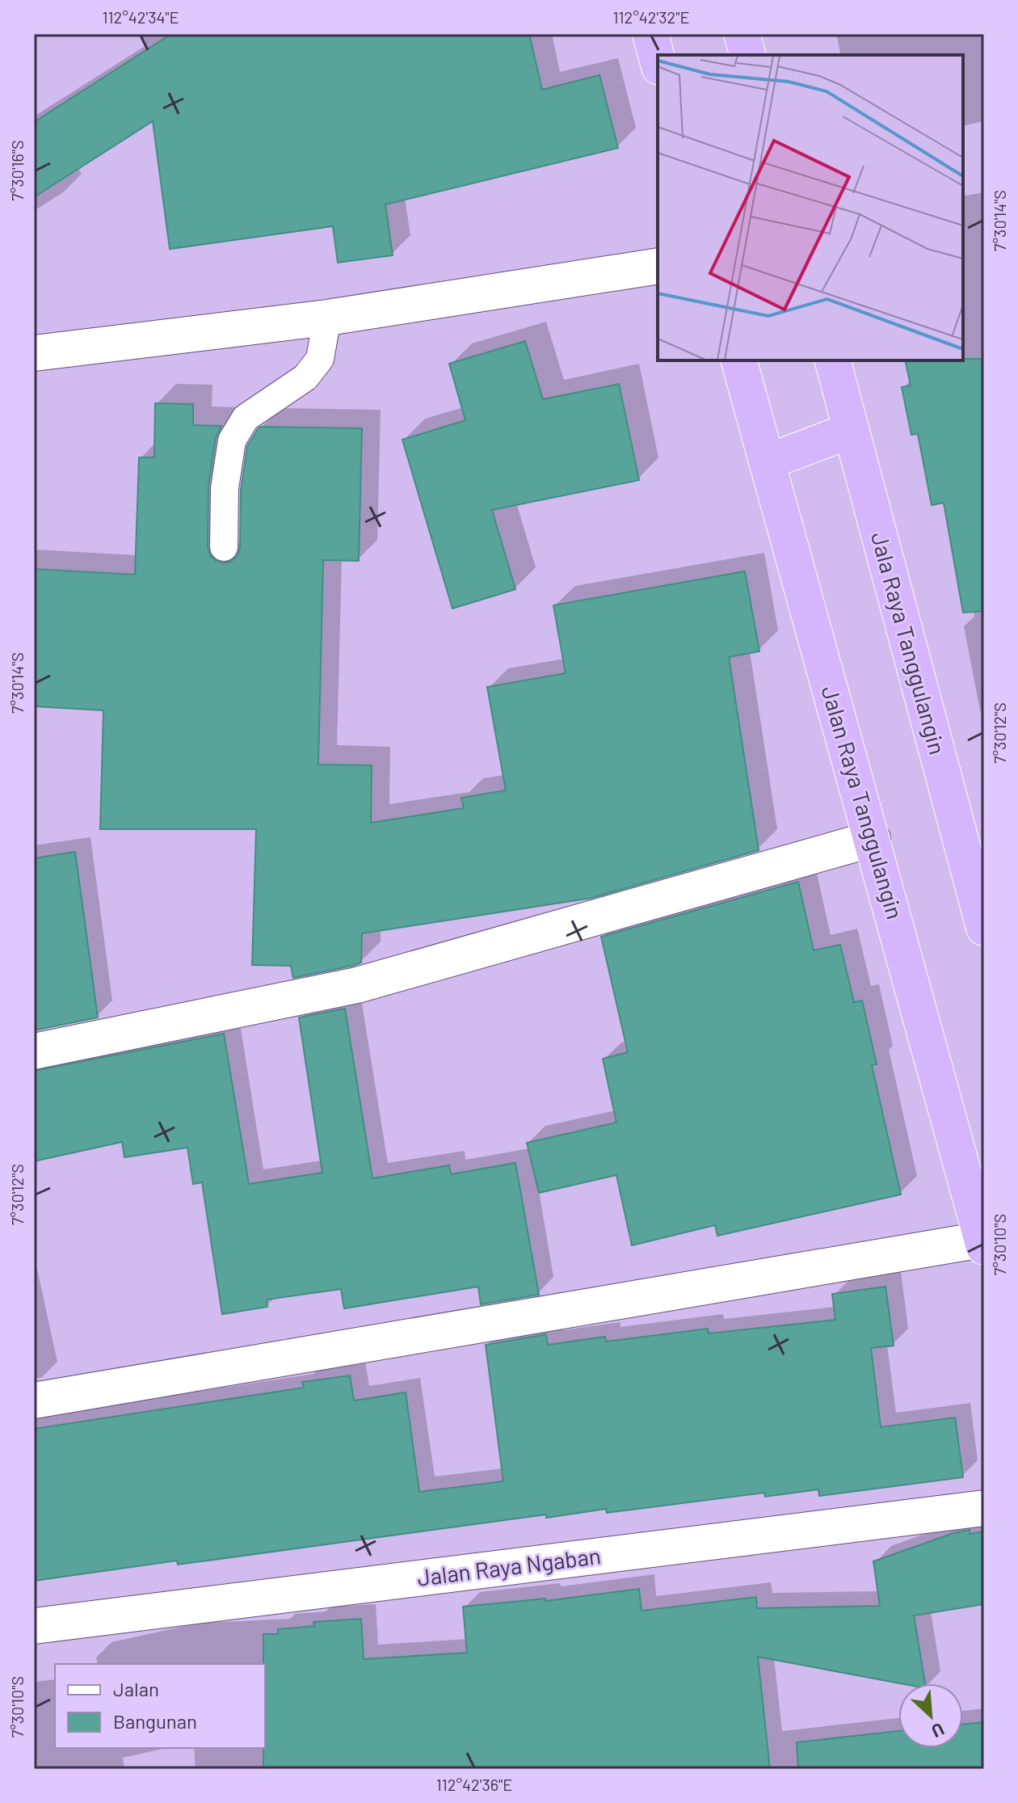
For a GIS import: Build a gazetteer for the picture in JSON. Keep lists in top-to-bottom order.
{
  "streets": {
    "highway": ["Jala Raya Tanggulangin", "Jalan Raya Tanggulangin"],
    "street": ["Jalan Raya Ngaban"]
  },
  "legend": ["Jalan", "Bangunan"],
  "north": "bottom right",
  "coordinates": [
    "112°42'34\"E",
    "112°42'32\"E",
    "7°30'16\"S",
    "7°30'14\"S",
    "7°30'12\"S",
    "7°30'10\"S",
    "112°42'36\"E"
  ]
}
